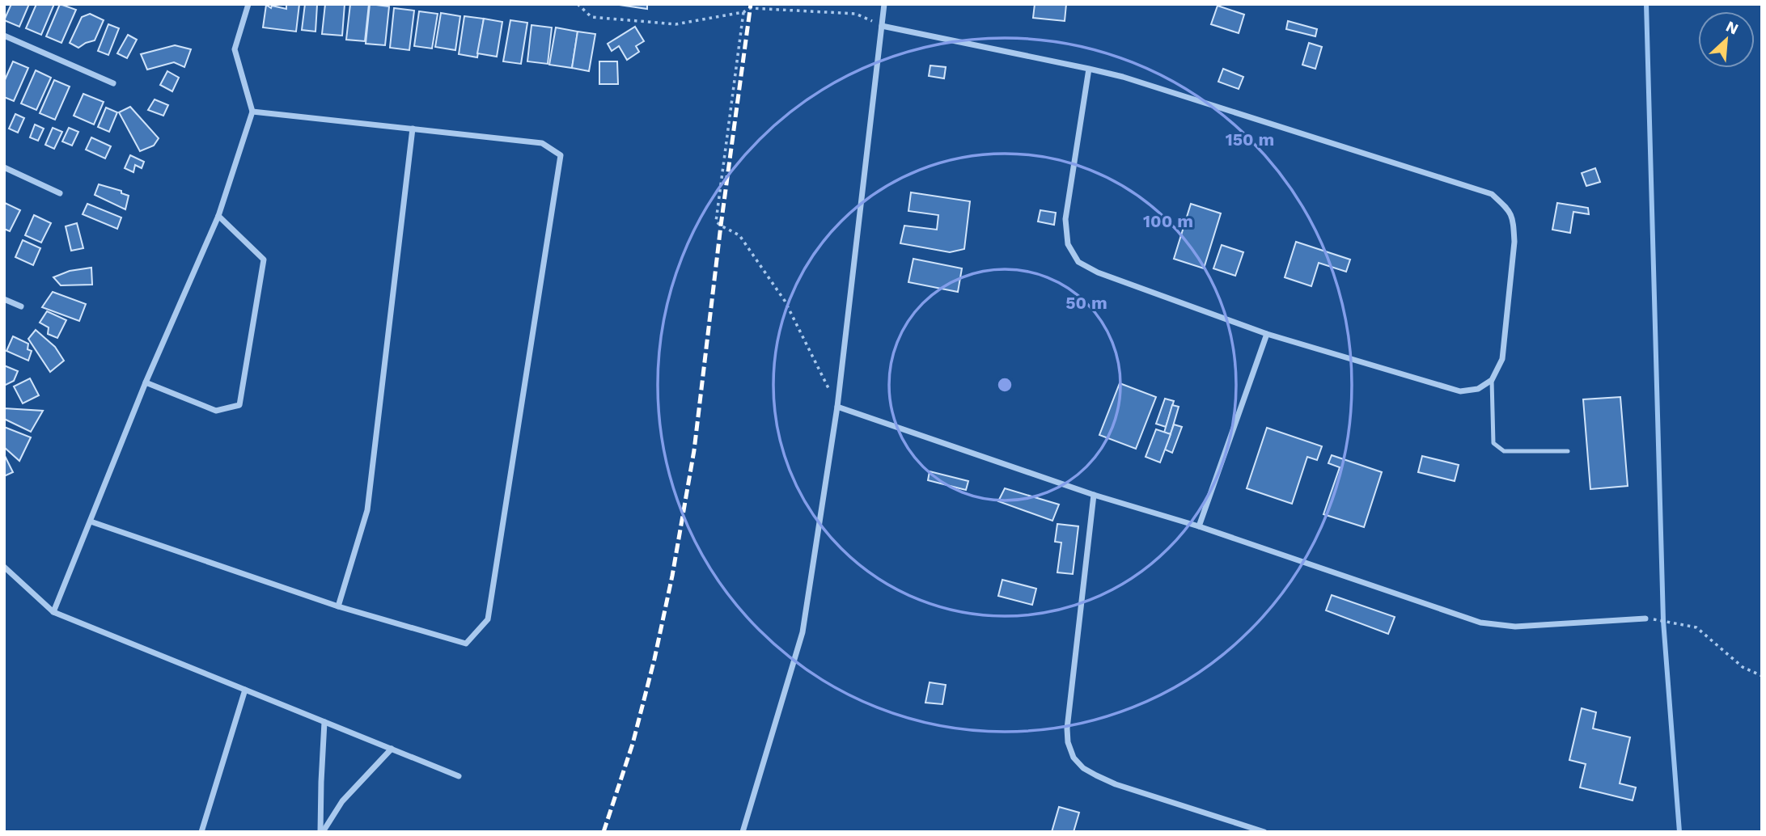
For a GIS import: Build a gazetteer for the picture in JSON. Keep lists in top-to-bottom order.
{
  "north": "top right",
  "rings": ["150 m", "100 m", "50 m"]
}
